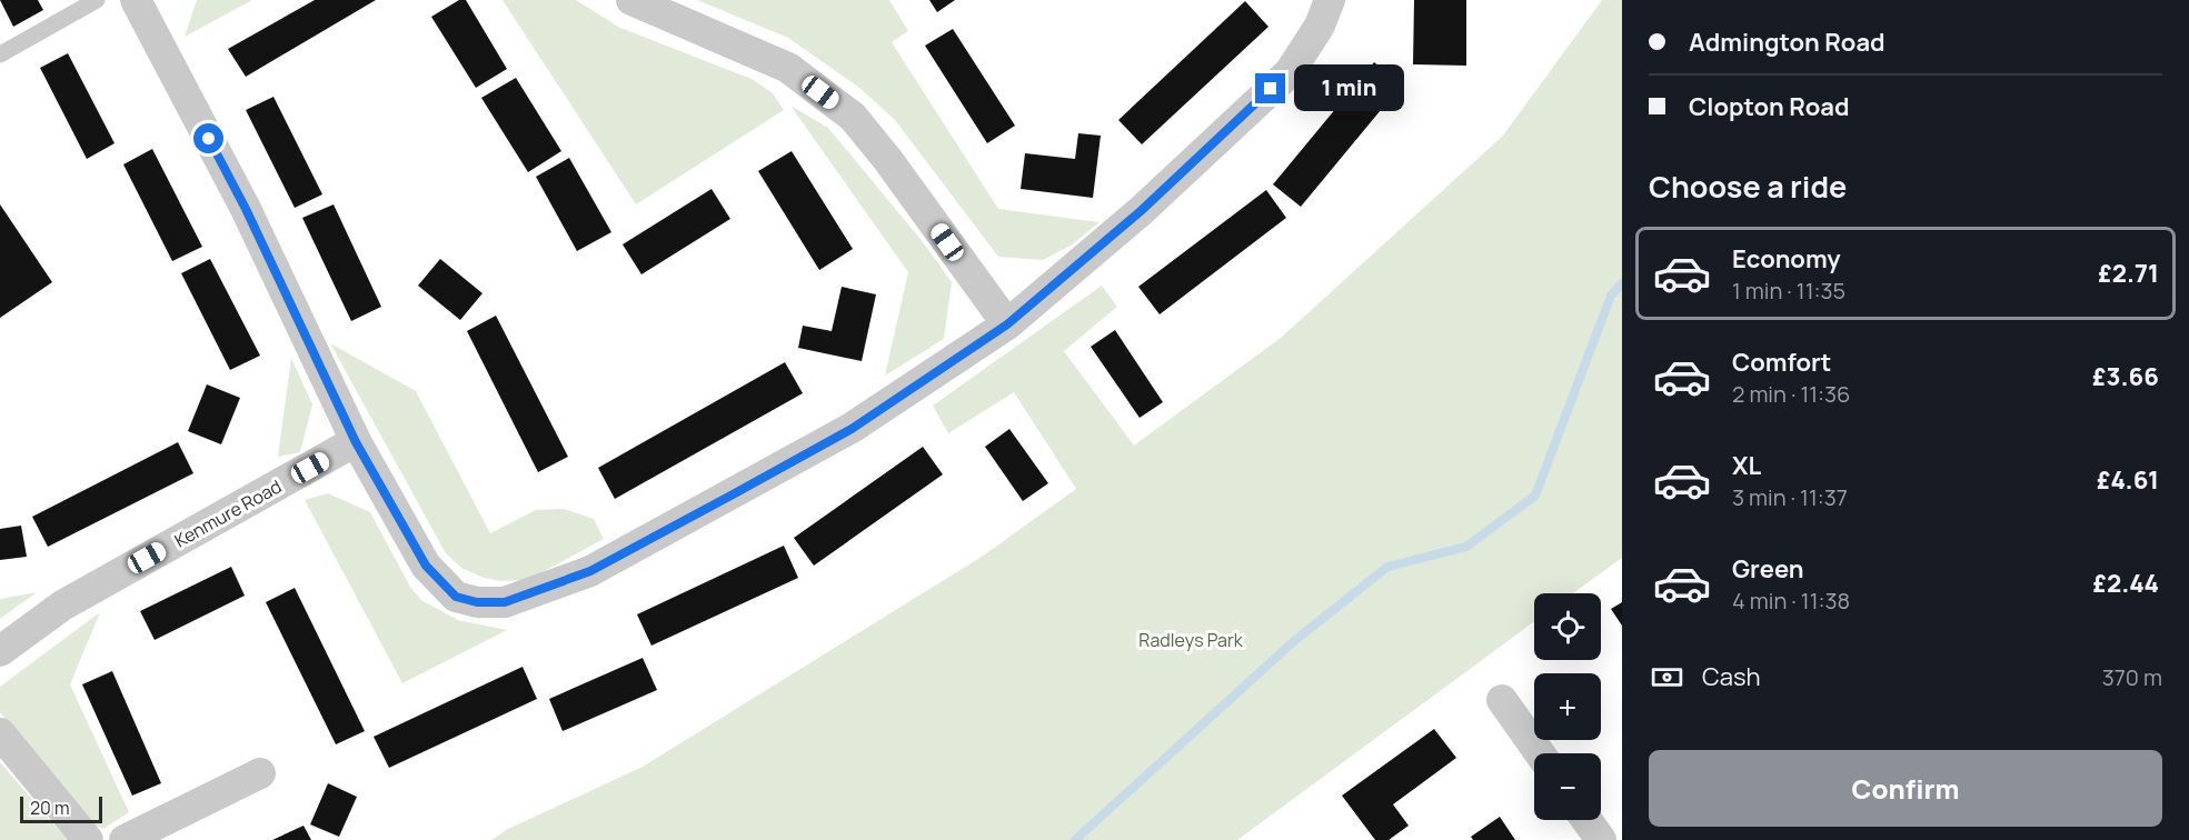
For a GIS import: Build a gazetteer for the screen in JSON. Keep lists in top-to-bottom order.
{
  "streets": {
    "street": ["Kenmure Road"]
  },
  "parks": ["Radleys Park"],
  "scale_bar": "20 m",
  "page": {
    "banner": ["Admington Road", "Clopton Road"],
    "bubble": "1 min",
    "heading": "Choose a ride",
    "list": [
      {
        "name": "Economy",
        "note": "1 min · 11:35",
        "value": "£2.71"
      },
      {
        "name": "Comfort",
        "note": "2 min · 11:36",
        "value": "£3.66"
      },
      {
        "name": "XL",
        "note": "3 min · 11:37",
        "value": "£4.61"
      },
      {
        "name": "Green",
        "note": "4 min · 11:38",
        "value": "£2.44"
      }
    ],
    "map_buttons": ["+", "−"],
    "pay": ["Cash", "370 m"],
    "buttons": "Confirm",
    "scale": "20 m"
  }
}
